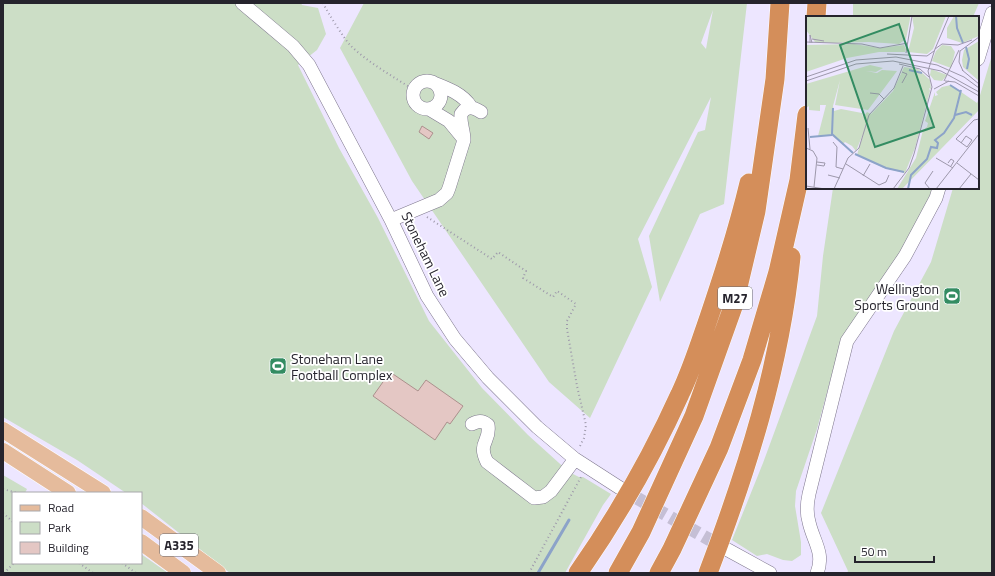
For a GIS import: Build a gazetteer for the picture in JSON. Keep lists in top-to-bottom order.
{
  "streets": {
    "highway": ["M27"],
    "main road": ["A335"],
    "street": ["Stoneham Lane"]
  },
  "places": {
    "sports": ["Wellington Sports Ground", "Stoneham Lane Football Complex"]
  },
  "legend": ["Road", "Park", "Building"],
  "scale_bar": "50 m"
}
